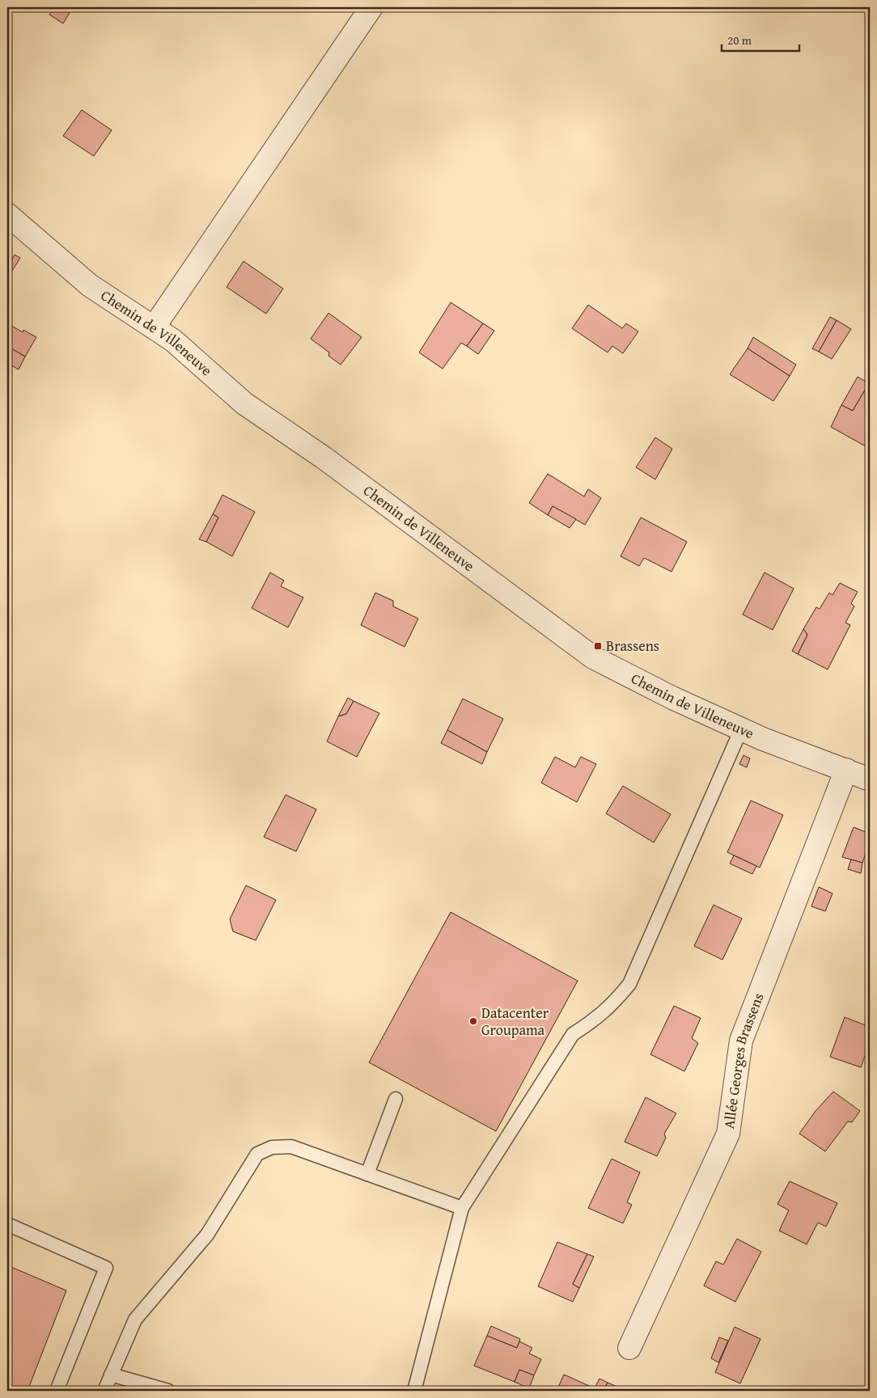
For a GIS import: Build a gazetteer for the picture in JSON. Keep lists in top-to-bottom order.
{
  "streets": {
    "street": ["Chemin de Villeneuve", "Allée Georges Brassens"]
  },
  "crossings": [
    ["Chemin de Villeneuve", "Allée Georges Brassens"]
  ],
  "places": {
    "transit": ["Brassens"],
    "other": ["Datacenter Groupama"]
  },
  "scale_bar": "20 m"
}
